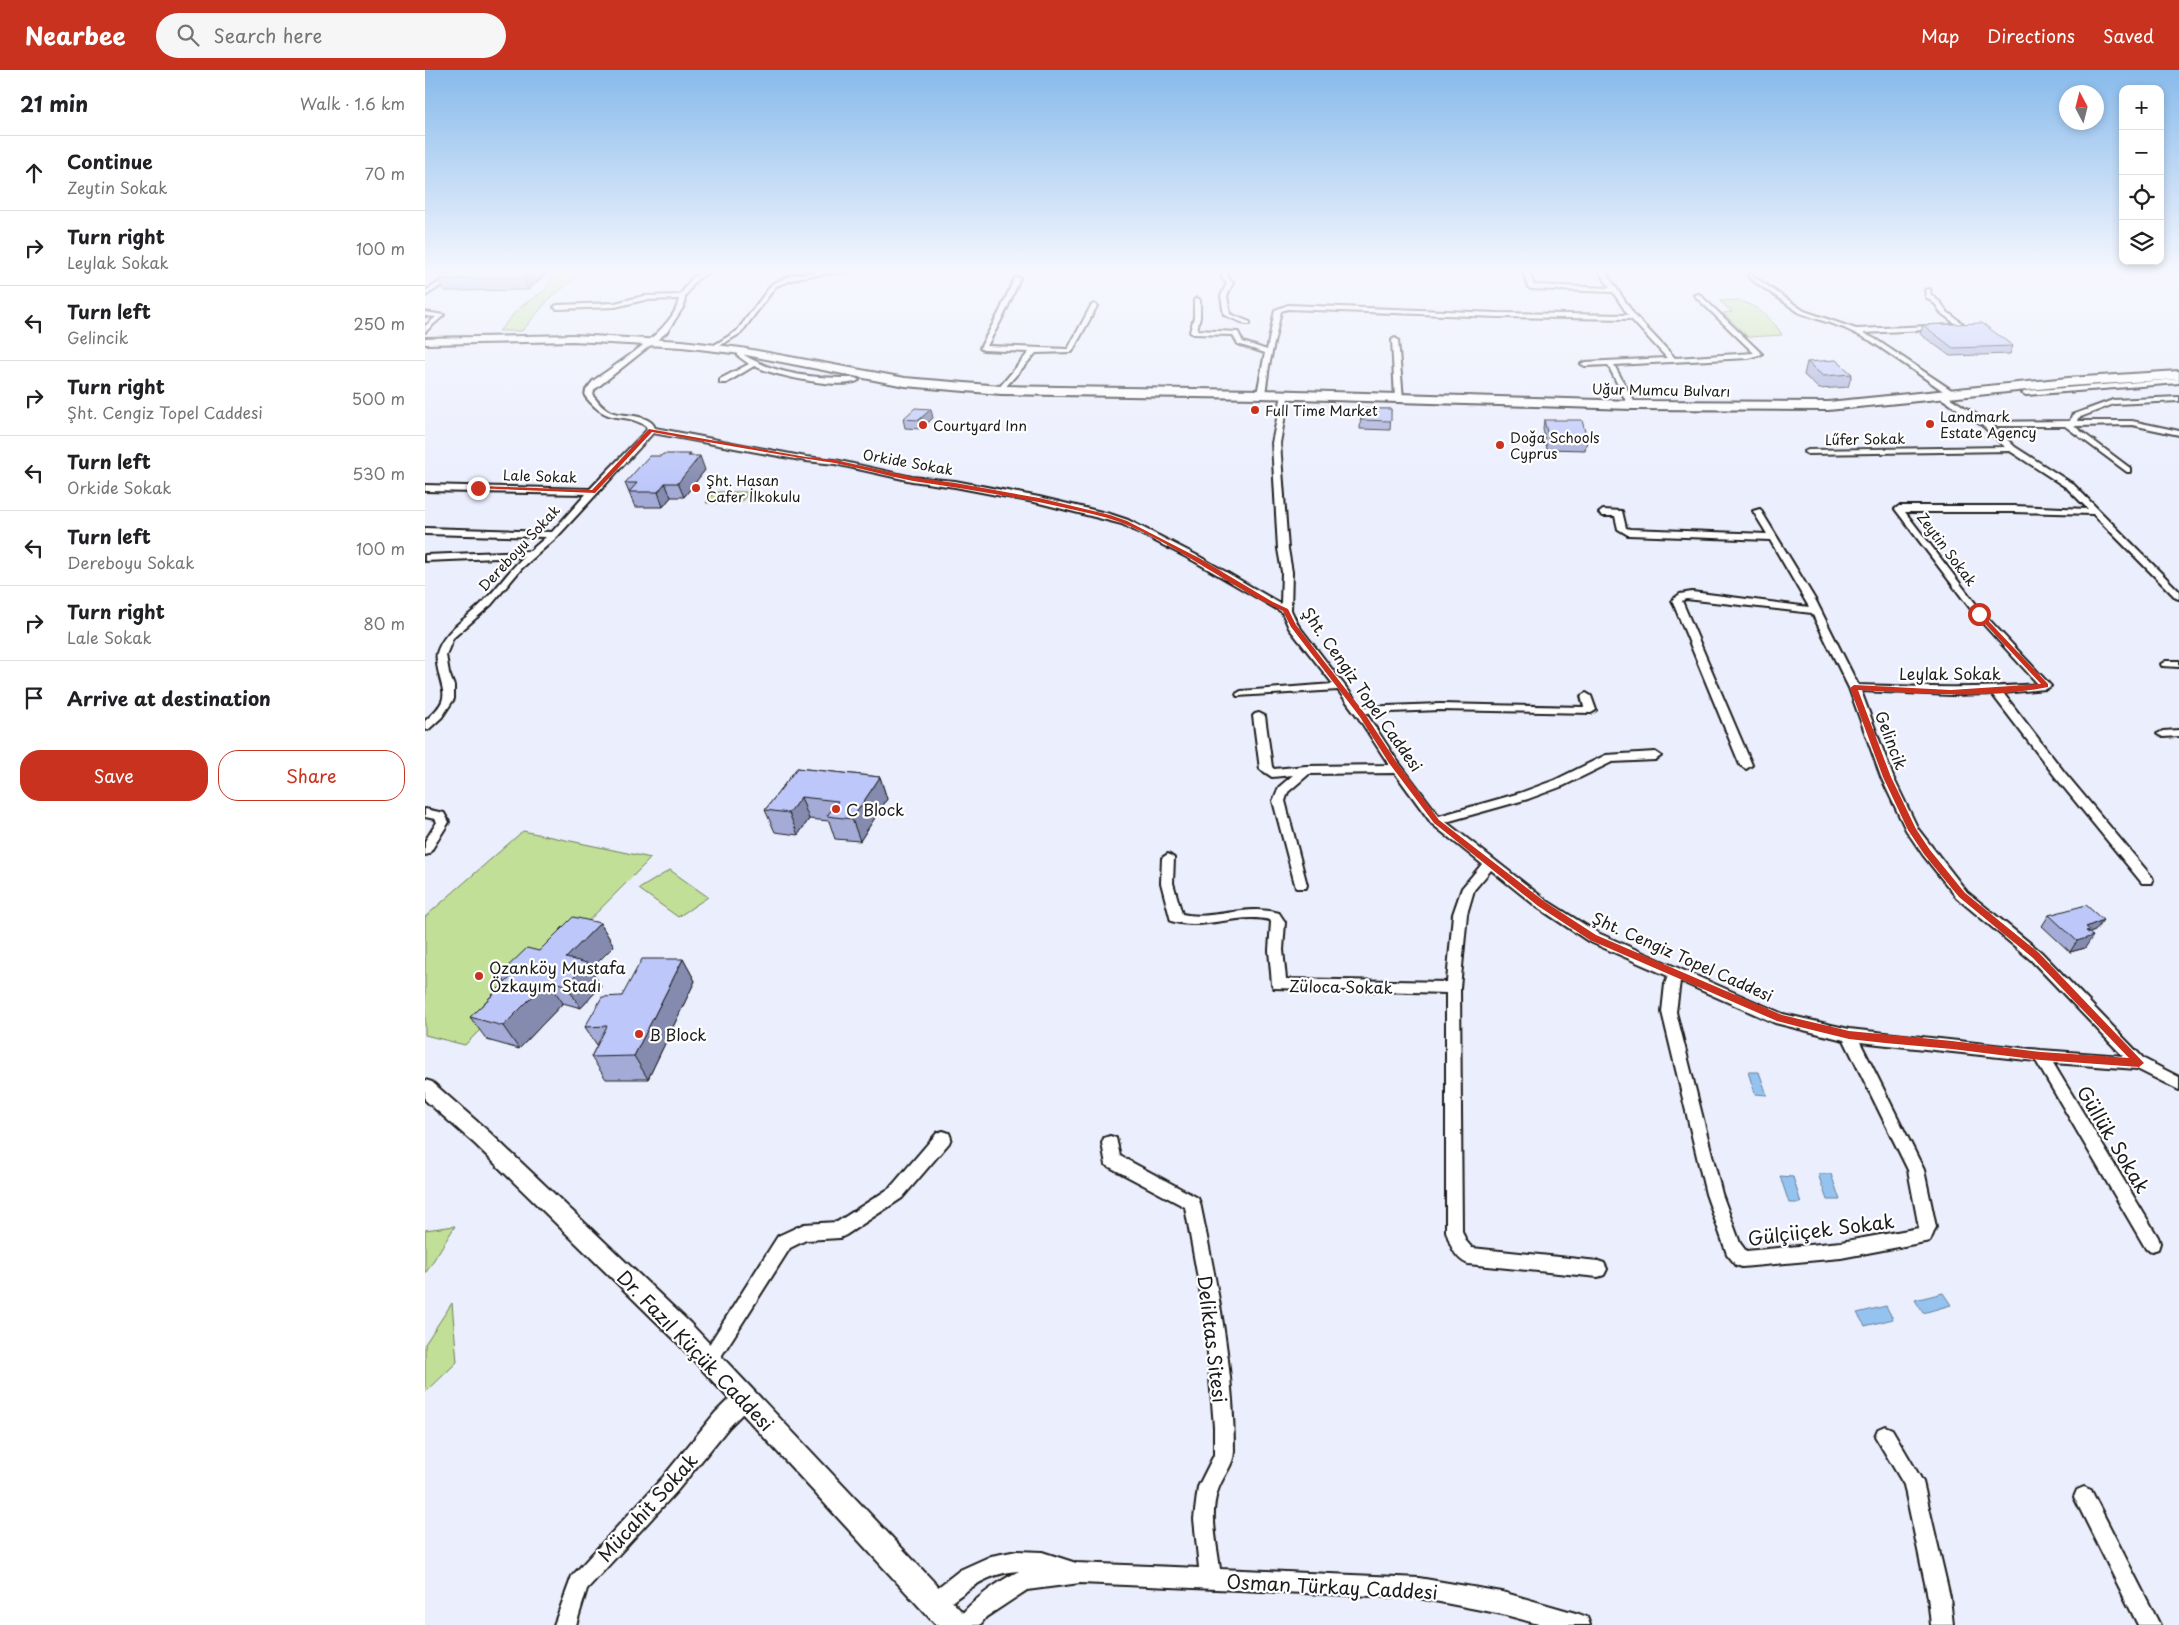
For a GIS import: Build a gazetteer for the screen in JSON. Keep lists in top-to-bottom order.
{
  "streets": {
    "main road": ["Uğur Mumcu Bulvarı"],
    "street": [
      "Lűfer Sokak",
      "Orkide Sokak",
      "Lale Sokak",
      "Dereboyu Sokak",
      "Zeytin Sokak",
      "Leylak Sokak",
      "Şht. Cengiz Topel Caddesi",
      "Gelincik",
      "Züloca Sokak",
      "Güllük Sokak",
      "Gülçiiçek Sokak",
      "Deliktas Sitesi",
      "Dr. Fazıl Küçük Caddesi",
      "Mücahit Sokak",
      "Osman Türkay Caddesi"
    ]
  },
  "crossings": [
    ["Uğur Mumcu Bulvarı", "Şht. Cengiz Topel Caddesi"],
    ["Orkide Sokak", "Dereboyu Sokak"],
    ["Orkide Sokak", "Şht. Cengiz Topel Caddesi"],
    ["Lale Sokak", "Dereboyu Sokak"],
    ["Zeytin Sokak", "Leylak Sokak"],
    ["Leylak Sokak", "Gelincik"],
    ["Şht. Cengiz Topel Caddesi", "Gelincik"],
    ["Şht. Cengiz Topel Caddesi", "Güllük Sokak"],
    ["Şht. Cengiz Topel Caddesi", "Gülçiiçek Sokak"],
    ["Deliktas Sitesi", "Osman Türkay Caddesi"],
    ["Dr. Fazıl Küçük Caddesi", "Mücahit Sokak"],
    ["Dr. Fazıl Küçük Caddesi", "Osman Türkay Caddesi"]
  ],
  "places": [
    "Full Time Market",
    "Landmark Estate Agency",
    "Courtyard Inn",
    "Doğa Schools Cyprus",
    "Şht. Hasan Cafer İlkokulu",
    "C Block",
    "Ozanköy Mustafa Özkayım Stadı",
    "B Block"
  ],
  "north": "top",
  "page": {
    "header": "Nearbee",
    "search": "Search here",
    "nav": ["Map", "Directions", "Saved"],
    "heading": ["21 min", "Walk · 1.6 km"],
    "map_buttons": ["+", "−"],
    "list": [
      ["Continue", "Zeytin Sokak", "70 m"],
      ["Turn right", "Leylak Sokak", "100 m"],
      ["Turn left", "Gelincik", "250 m"],
      ["Turn right", "Şht. Cengiz Topel Caddesi", "500 m"],
      ["Turn left", "Orkide Sokak", "530 m"],
      ["Turn left", "Dereboyu Sokak", "100 m"],
      ["Turn right", "Lale Sokak", "80 m"],
      "Arrive at destination"
    ],
    "buttons": ["Save", "Share"]
  }
}
